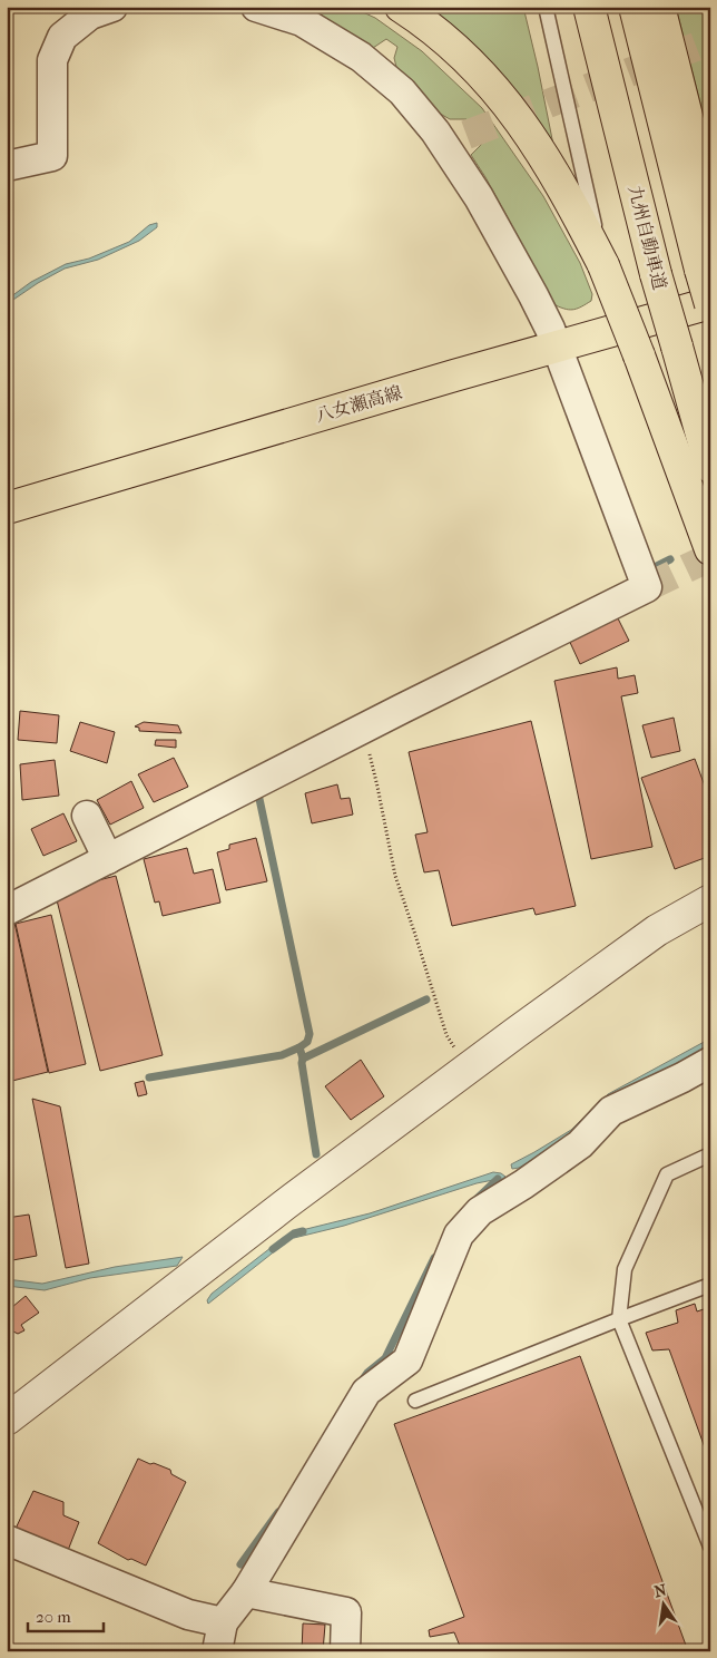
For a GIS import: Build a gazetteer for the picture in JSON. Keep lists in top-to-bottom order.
{
  "streets": {
    "main road": ["九州自動車道", "八女瀬高線"]
  },
  "scale_bar": "20 m",
  "north": "top"
}
